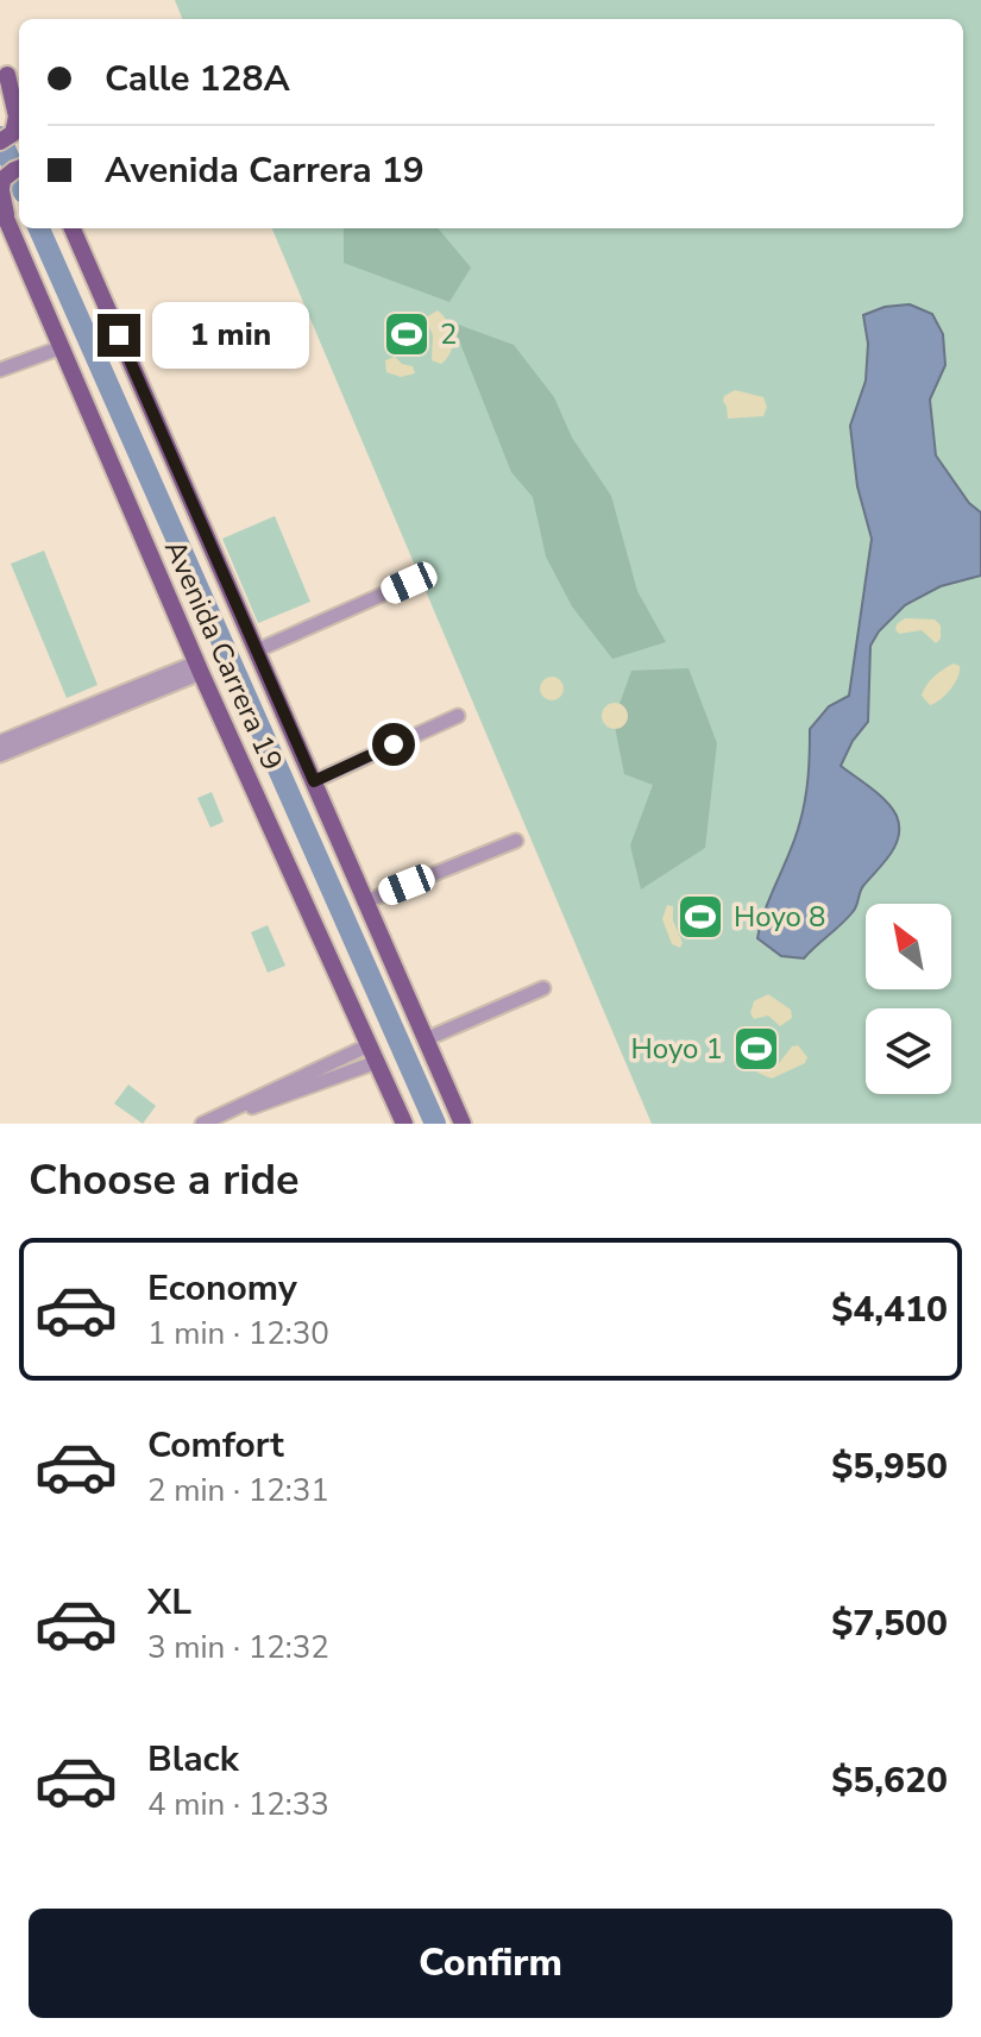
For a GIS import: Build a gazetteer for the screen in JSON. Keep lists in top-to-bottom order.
{
  "streets": {
    "main road": ["Avenida Carrera 19"]
  },
  "places": {
    "sports": ["2", "Hoyo 8", "Hoyo 1"]
  },
  "north": "top left",
  "page": {
    "banner": ["Calle 128A", "Avenida Carrera 19"],
    "bubble": "1 min",
    "heading": "Choose a ride",
    "list": [
      {
        "name": "Economy",
        "note": "1 min · 12:30",
        "value": "$4,410"
      },
      {
        "name": "Comfort",
        "note": "2 min · 12:31",
        "value": "$5,950"
      },
      {
        "name": "XL",
        "note": "3 min · 12:32",
        "value": "$7,500"
      },
      {
        "name": "Black",
        "note": "4 min · 12:33",
        "value": "$5,620"
      }
    ],
    "buttons": "Confirm"
  }
}
